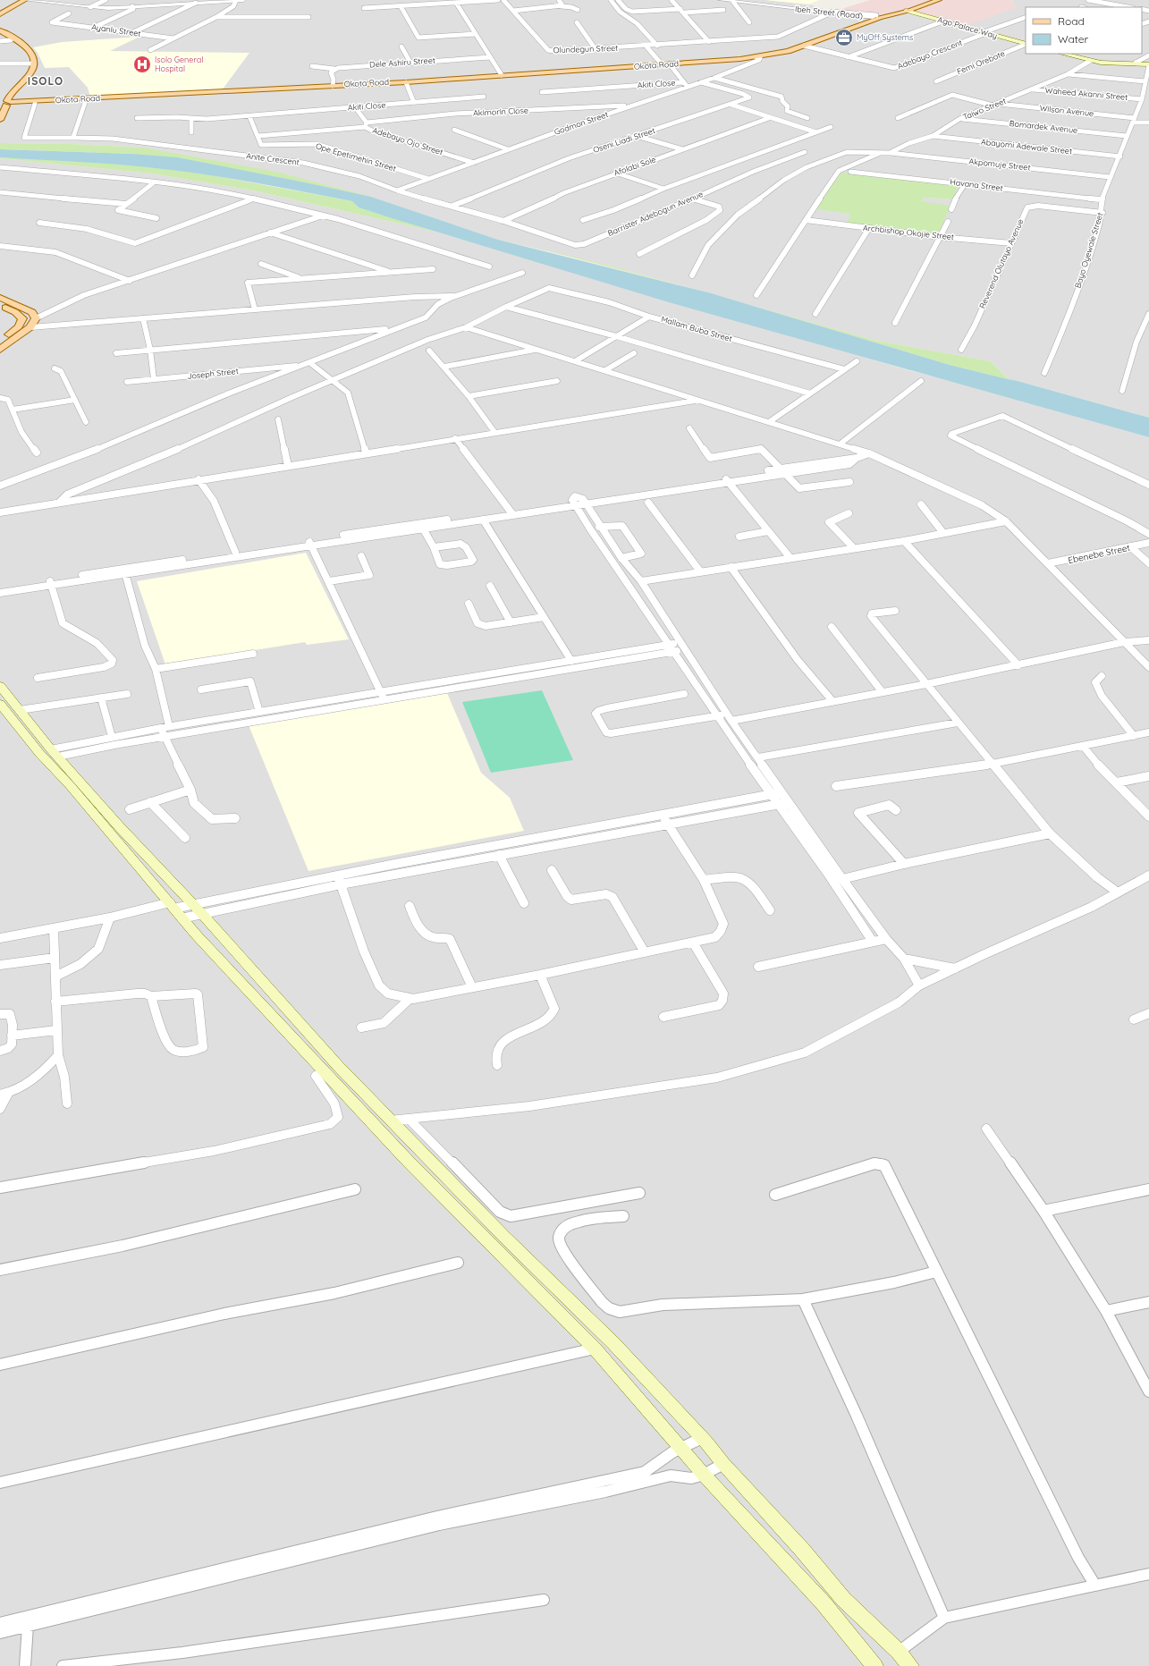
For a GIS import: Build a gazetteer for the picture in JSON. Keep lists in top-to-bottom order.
{
  "streets": {
    "main road": ["Ago Palace Way", "Okota Road"],
    "street": [
      "Ibeh Street (Road)",
      "Ayanlu Street",
      "Olundegun Street",
      "Adebayo Crescent",
      "Dele Ashiru Street",
      "Femi Orebote",
      "Akiti Close",
      "Waheed Akanni Street",
      "Taiwo Street",
      "Wilson Avenue",
      "Akimorin Close",
      "Godmon Street",
      "Bomardek Avenue",
      "Oseni Liadi Street",
      "Adebayo Ojo Street",
      "Abayomi Adewale Street",
      "Ope Epetimehin Street",
      "Anite Crescent",
      "Akpomuje Street",
      "Afolabi Sole",
      "Havana Street",
      "Barrister Adebogun Avenue",
      "Archbishop Okojie Street",
      "Bayo Oyewale Street",
      "Reverend Olutayo Avenue",
      "Mallam Buba Street",
      "Joseph Street",
      "Ebenebe Street"
    ]
  },
  "crossings": [
    ["Ibeh Street (Road)", "Okota Road"],
    ["Ago Palace Way", "Adebayo Crescent"],
    ["Ago Palace Way", "Okota Road"],
    ["Okota Road", "Godmon Street"],
    ["Akiti Close", "Adebayo Ojo Street"],
    ["Waheed Akanni Street", "Taiwo Street"],
    ["Waheed Akanni Street", "Bayo Oyewale Street"],
    ["Taiwo Street", "Wilson Avenue"],
    ["Taiwo Street", "Bomardek Avenue"],
    ["Taiwo Street", "Abayomi Adewale Street"],
    ["Taiwo Street", "Akpomuje Street"],
    ["Wilson Avenue", "Bayo Oyewale Street"],
    ["Akimorin Close", "Godmon Street"],
    ["Akimorin Close", "Adebayo Ojo Street"],
    ["Akimorin Close", "Ope Epetimehin Street"],
    ["Godmon Street", "Oseni Liadi Street"],
    ["Godmon Street", "Adebayo Ojo Street"],
    ["Godmon Street", "Ope Epetimehin Street"],
    ["Godmon Street", "Anite Crescent"],
    ["Bomardek Avenue", "Bayo Oyewale Street"],
    ["Oseni Liadi Street", "Anite Crescent"],
    ["Abayomi Adewale Street", "Bayo Oyewale Street"],
    ["Anite Crescent", "Afolabi Sole"],
    ["Anite Crescent", "Barrister Adebogun Avenue"],
    ["Akpomuje Street", "Bayo Oyewale Street"],
    ["Afolabi Sole", "Barrister Adebogun Avenue"],
    ["Havana Street", "Bayo Oyewale Street"],
    ["Archbishop Okojie Street", "Reverend Olutayo Avenue"],
    ["Bayo Oyewale Street", "Reverend Olutayo Avenue"]
  ],
  "districts": ["ISOLO"],
  "places": {
    "office": ["MyOff Systems"],
    "hospital": ["Isolo General Hospital"]
  },
  "legend": ["Road", "Water"]
}
